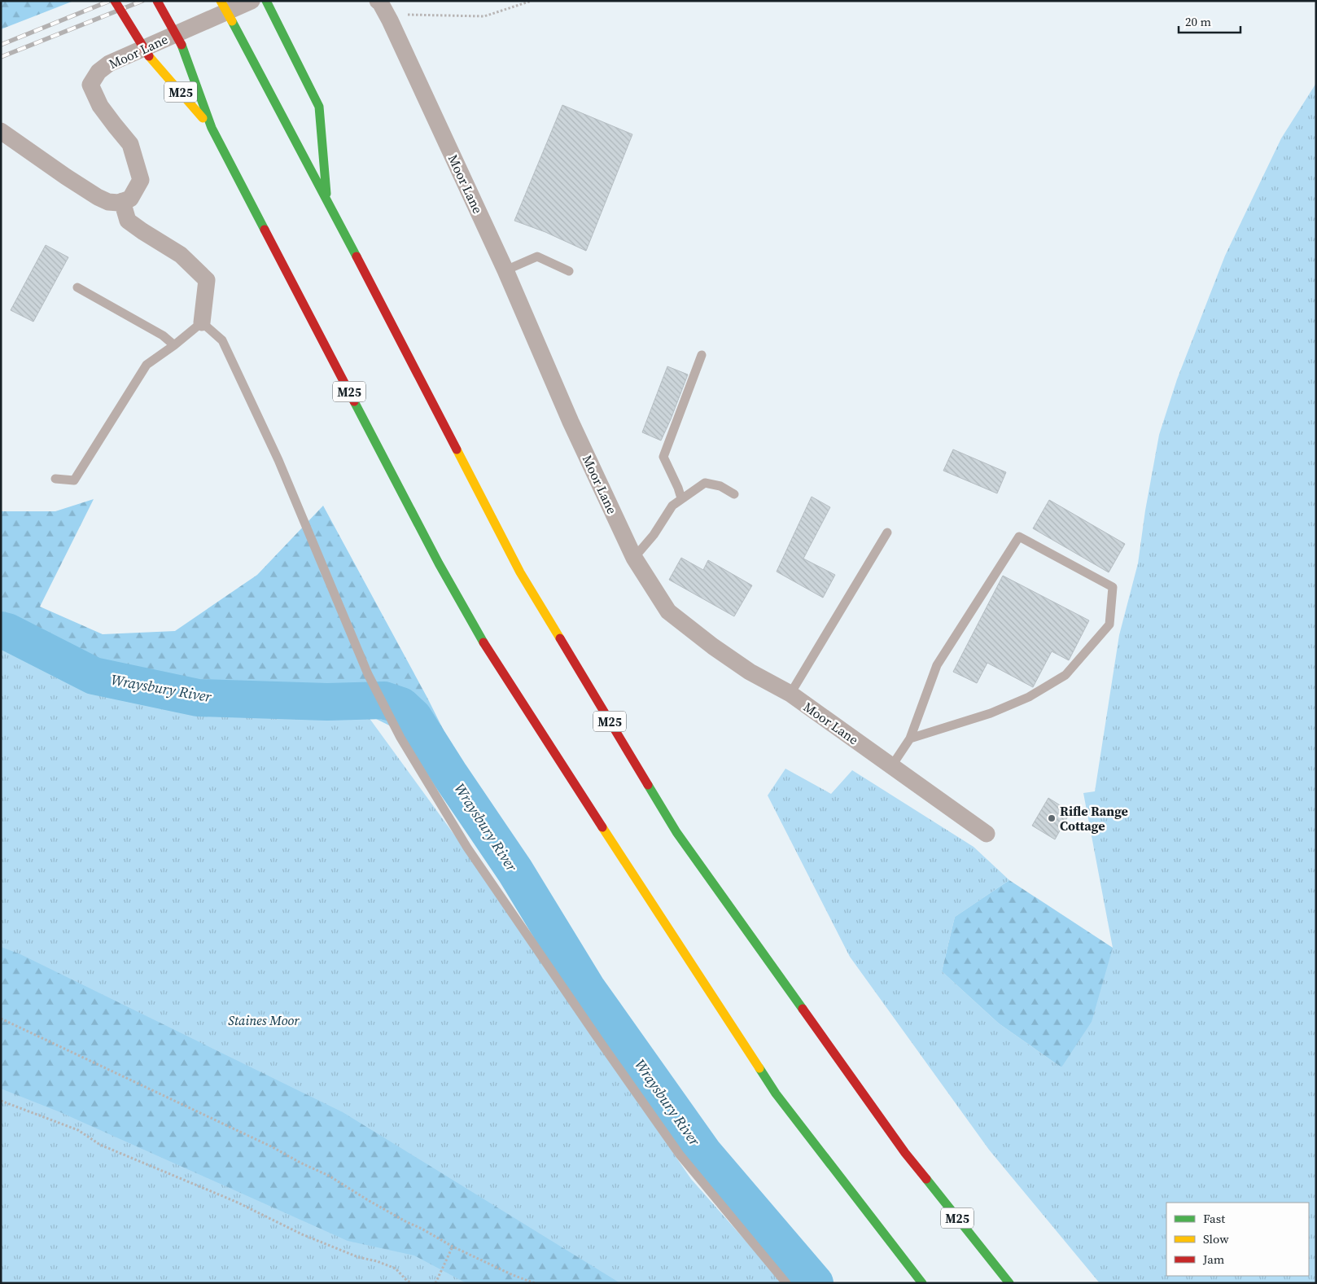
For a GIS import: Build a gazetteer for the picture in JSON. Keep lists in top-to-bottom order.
{
  "streets": {
    "highway": ["M25"],
    "street": ["Moor Lane"]
  },
  "water": ["Wraysbury River"],
  "parks": ["Staines Moor"],
  "places": ["Rifle Range Cottage"],
  "legend": ["Fast", "Slow", "Jam"],
  "scale_bar": "20 m"
}
